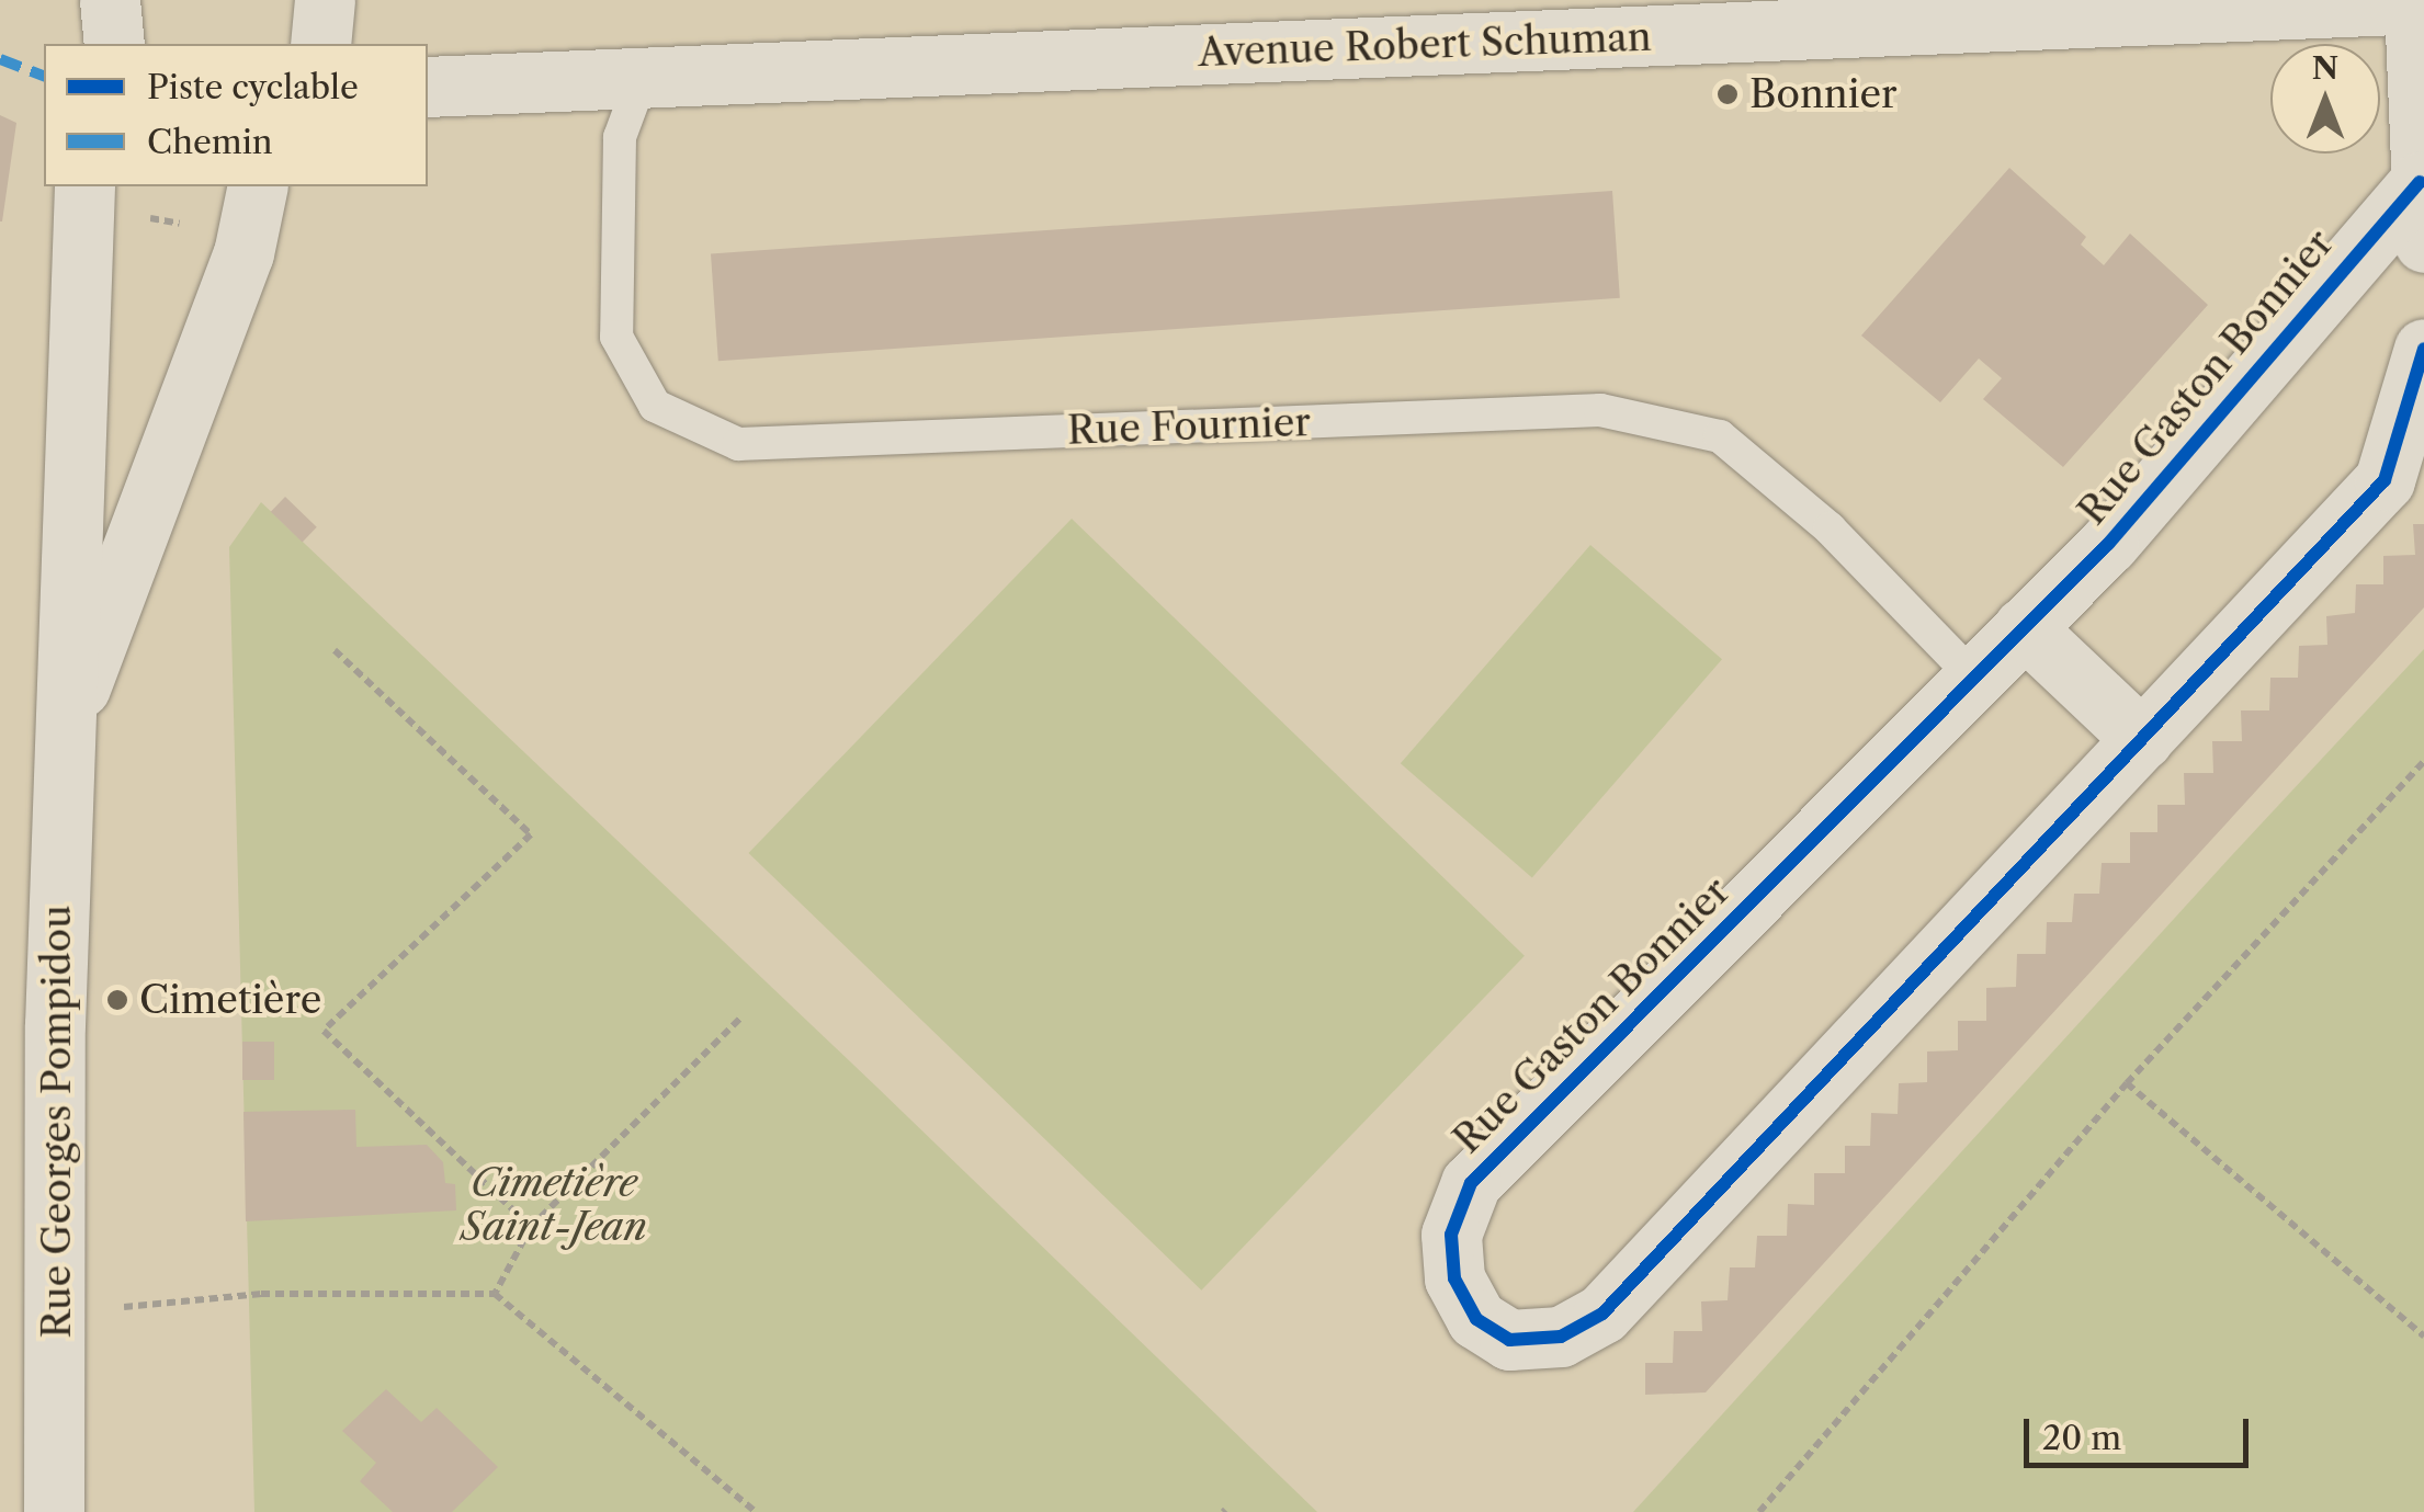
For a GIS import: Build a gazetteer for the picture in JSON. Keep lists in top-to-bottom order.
{
  "streets": {
    "main road": ["Avenue Robert Schuman", "Rue Gaston Bonnier", "Rue Georges Pompidou"],
    "lane": ["Rue Fournier"]
  },
  "crossings": [
    ["Avenue Robert Schuman", "Rue Fournier"],
    ["Rue Gaston Bonnier", "Rue Fournier"]
  ],
  "parks": ["Cimetière Saint-Jean"],
  "places": ["Bonnier", "Cimetière"],
  "legend": ["Piste cyclable", "Chemin"],
  "scale_bar": "20 m",
  "north": "top"
}
